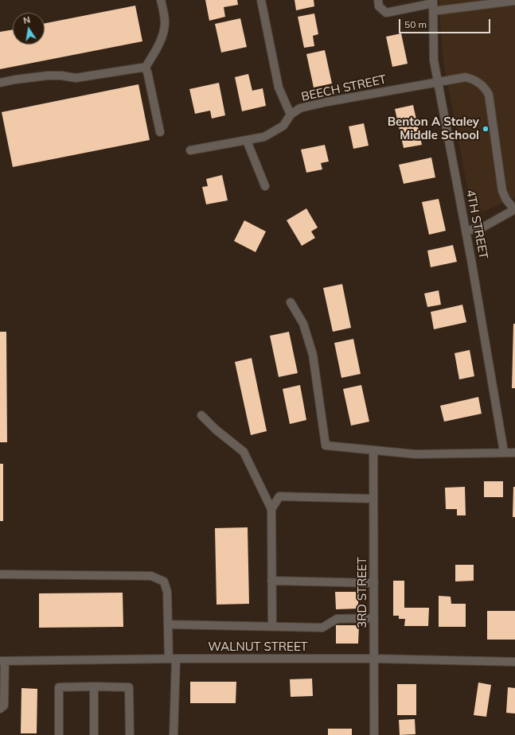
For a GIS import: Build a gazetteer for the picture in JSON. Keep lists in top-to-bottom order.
{
  "streets": {
    "street": [
      "BEECH STREET",
      "4TH STREET",
      "3RD STREET",
      "WALNUT STREET"
    ]
  },
  "crossings": [
    ["BEECH STREET", "4TH STREET"],
    ["3RD STREET", "WALNUT STREET"]
  ],
  "places": ["Benton A Staley Middle School"],
  "scale_bar": "50 m",
  "north": "top"
}
